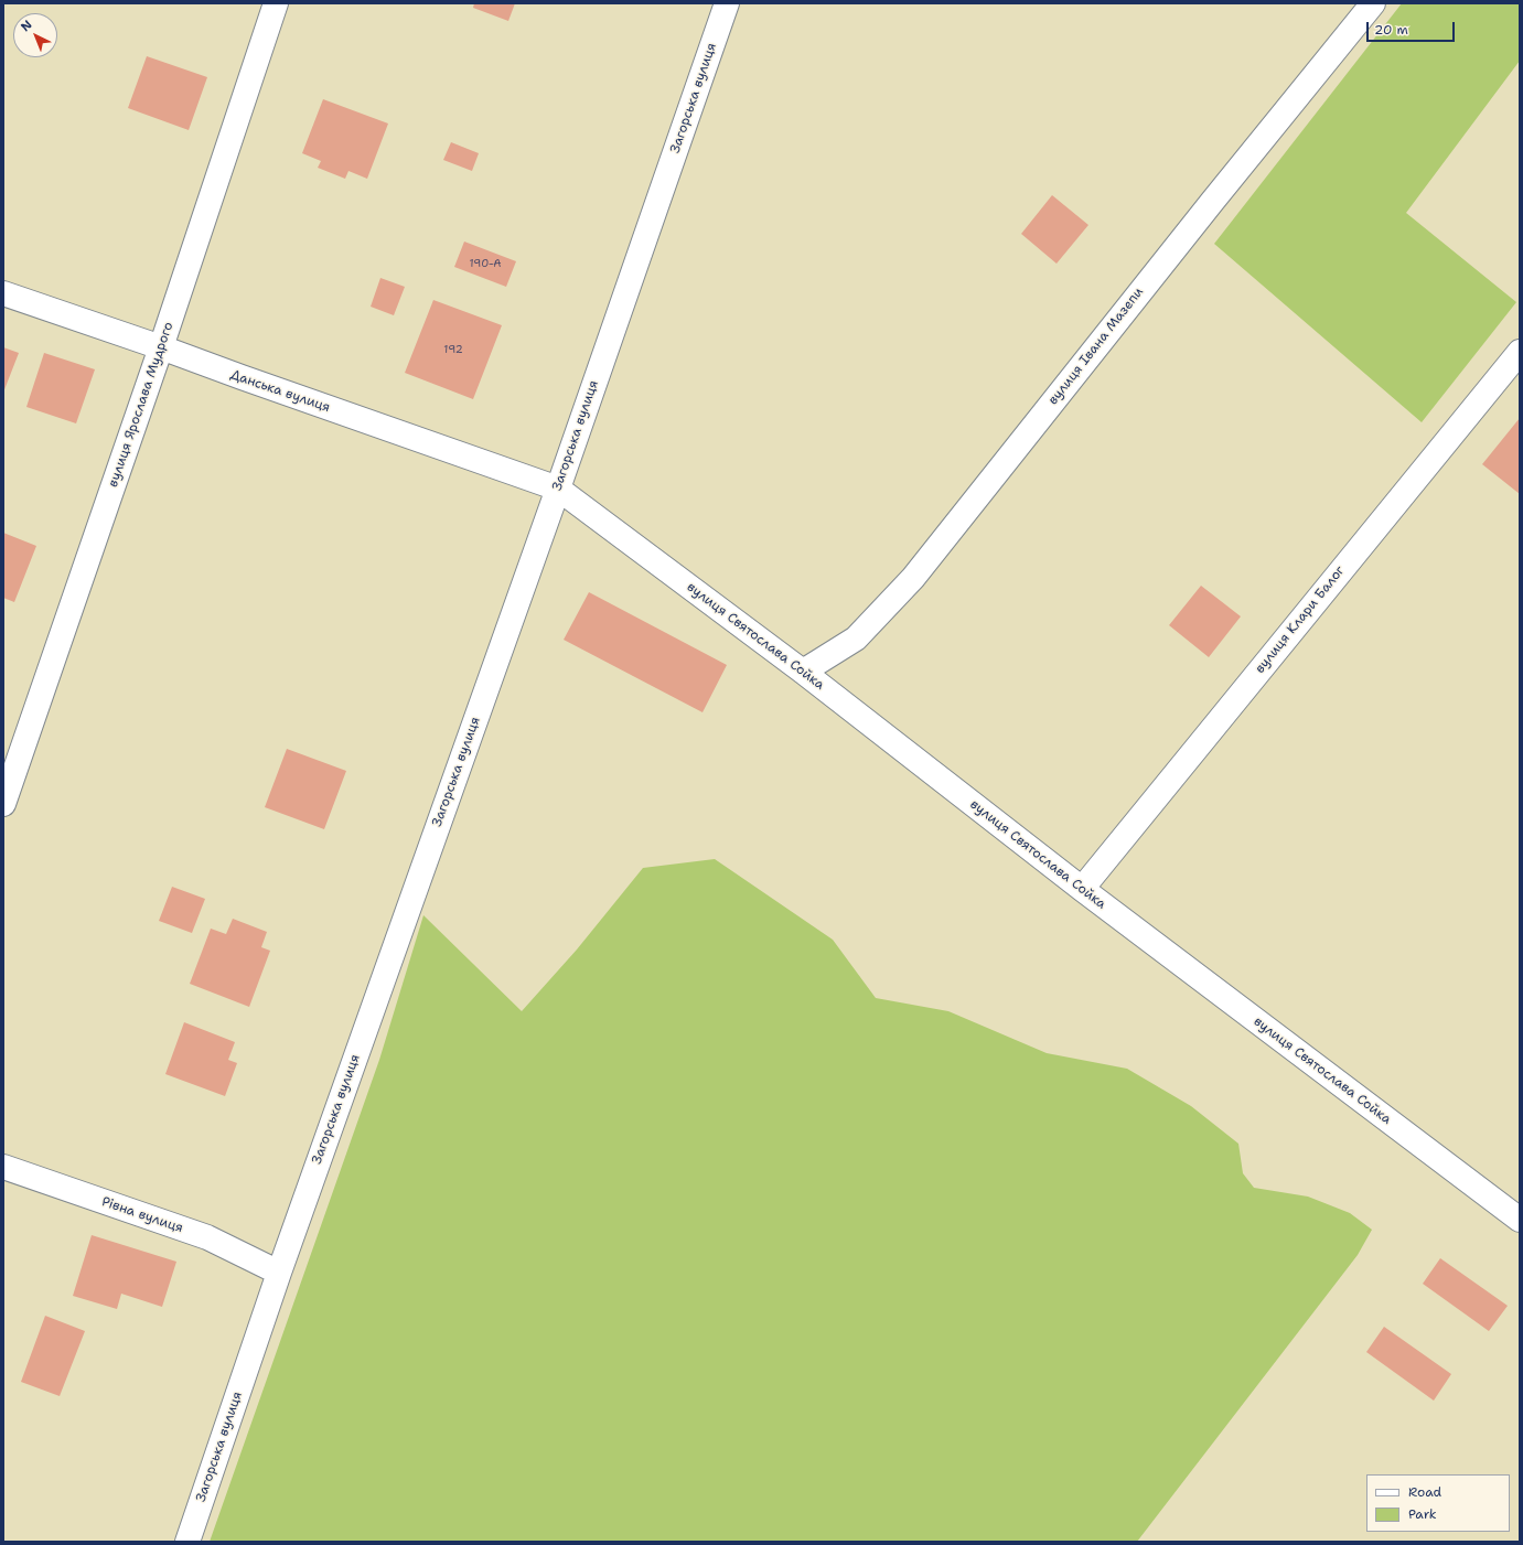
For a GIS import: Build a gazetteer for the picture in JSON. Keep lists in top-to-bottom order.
{
  "streets": {
    "street": [
      "Загорська вулиця",
      "вулиця Івана Мазепи",
      "Данська вулиця",
      "вулиця Ярослава Мудрого",
      "вулиця Клари Балог",
      "вулиця Святослава Сойка",
      "Рівна вулиця"
    ]
  },
  "crossings": [
    ["Загорська вулиця", "Данська вулиця"],
    ["Загорська вулиця", "вулиця Святослава Сойка"],
    ["Загорська вулиця", "Рівна вулиця"],
    ["вулиця Івана Мазепи", "вулиця Святослава Сойка"],
    ["Данська вулиця", "вулиця Ярослава Мудрого"],
    ["Данська вулиця", "вулиця Святослава Сойка"],
    ["вулиця Клари Балог", "вулиця Святослава Сойка"]
  ],
  "house_numbers": ["190-А", "192"],
  "legend": ["Road", "Park"],
  "scale_bar": "20 m",
  "north": "top left"
}
